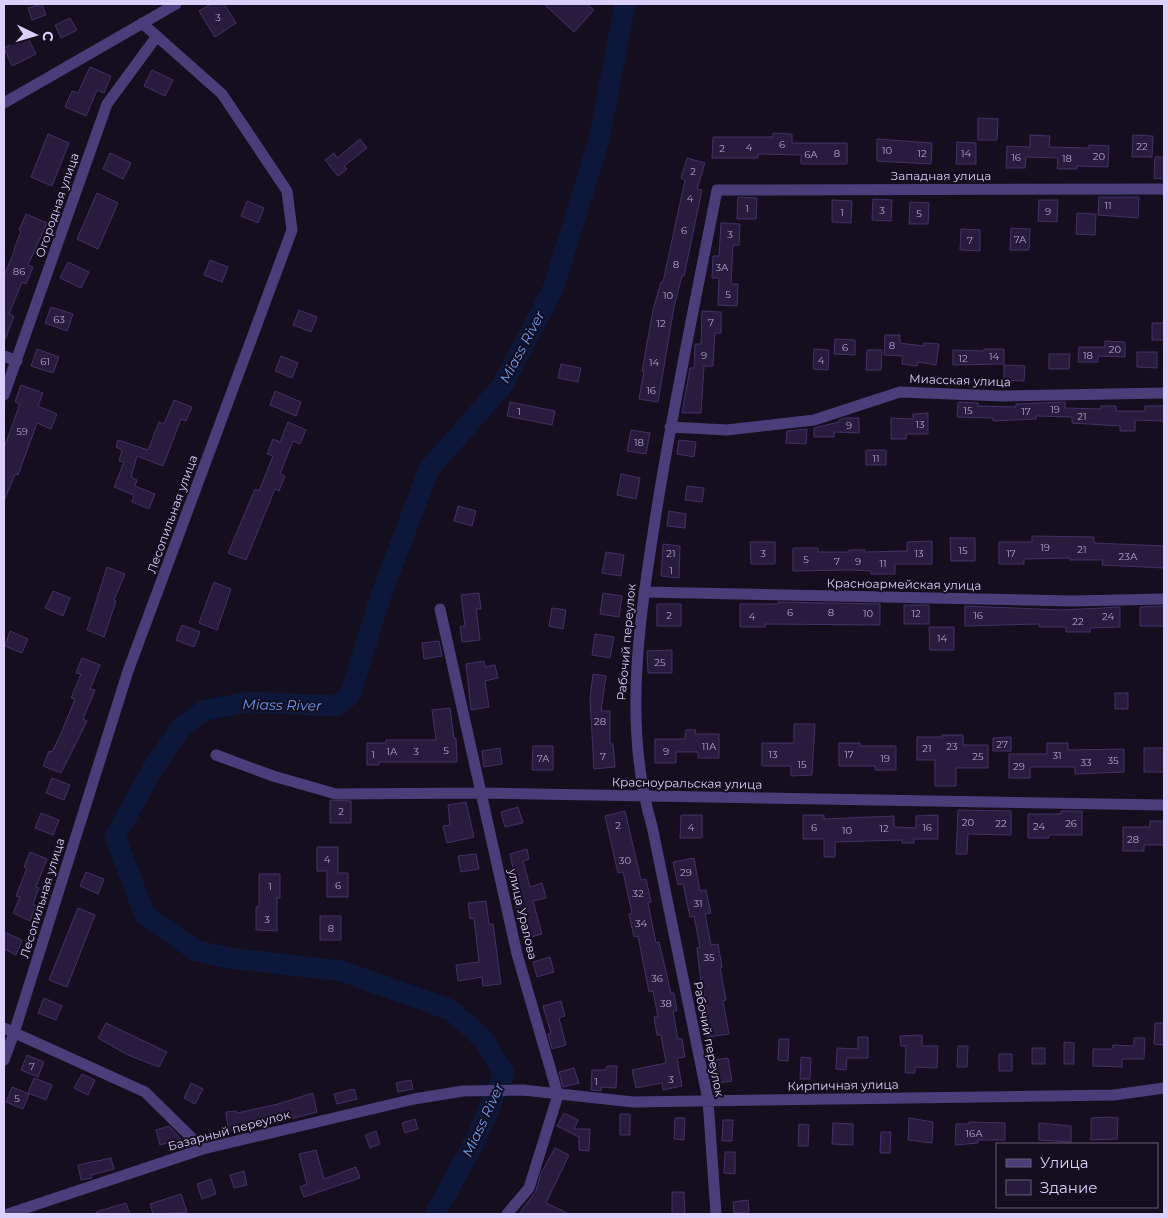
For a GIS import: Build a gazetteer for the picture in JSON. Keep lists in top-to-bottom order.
{
  "streets": {
    "street": [
      "Западная улица",
      "Огородная улица",
      "Миасская улица",
      "Лесопильная улица",
      "Красноармейская улица",
      "Рабочий переулок",
      "Красноуральская улица",
      "улица Уралова",
      "Кирпичная улица",
      "Базарный переулок"
    ]
  },
  "crossings": [
    ["Западная улица", "Рабочий переулок"],
    ["Огородная улица", "Лесопильная улица"],
    ["Миасская улица", "Рабочий переулок"],
    ["Красноармейская улица", "Рабочий переулок"],
    ["Рабочий переулок", "Красноуральская улица"],
    ["Рабочий переулок", "Кирпичная улица"],
    ["Красноуральская улица", "улица Уралова"],
    ["улица Уралова", "Кирпичная улица"],
    ["Кирпичная улица", "Базарный переулок"]
  ],
  "water": ["Miass River"],
  "house_numbers": [
    "3",
    "6",
    "22",
    "4",
    "2",
    "10",
    "8",
    "12",
    "14",
    "6А",
    "20",
    "16",
    "18",
    "2",
    "4",
    "11",
    "1",
    "3",
    "9",
    "1",
    "5",
    "6",
    "3",
    "7А",
    "7",
    "8",
    "3А",
    "86",
    "5",
    "10",
    "63",
    "7",
    "12",
    "8",
    "6",
    "20",
    "9",
    "18",
    "14",
    "12",
    "4",
    "61",
    "14",
    "16",
    "19",
    "15",
    "1",
    "17",
    "21",
    "13",
    "9",
    "59",
    "18",
    "11",
    "19",
    "21",
    "15",
    "21",
    "3",
    "13",
    "17",
    "23А",
    "5",
    "7",
    "9",
    "11",
    "1",
    "6",
    "8",
    "10",
    "12",
    "2",
    "16",
    "4",
    "24",
    "22",
    "14",
    "25",
    "28",
    "27",
    "11А",
    "23",
    "21",
    "5",
    "1А",
    "3",
    "9",
    "1",
    "13",
    "17",
    "31",
    "7",
    "25",
    "7А",
    "19",
    "35",
    "33",
    "15",
    "29",
    "2",
    "20",
    "22",
    "26",
    "2",
    "24",
    "4",
    "6",
    "16",
    "12",
    "10",
    "28",
    "4",
    "30",
    "29",
    "6",
    "1",
    "32",
    "31",
    "3",
    "34",
    "8",
    "35",
    "36",
    "38",
    "7",
    "3",
    "1",
    "5",
    "16А"
  ],
  "legend": ["Улица", "Здание"],
  "north": "right"
}
